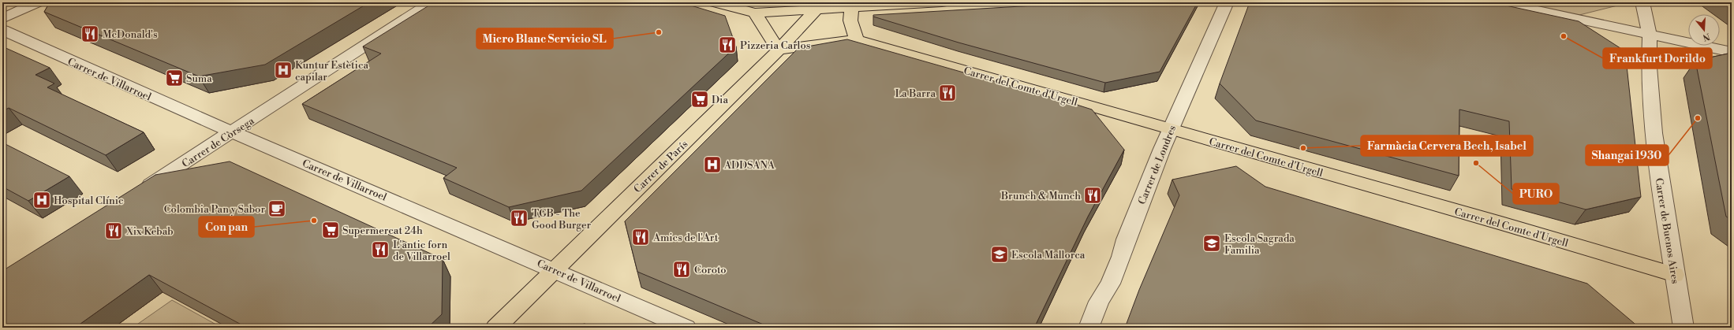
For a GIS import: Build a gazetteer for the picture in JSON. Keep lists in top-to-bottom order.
{
  "streets": {
    "main road": ["Carrer del Comte d'Urgell", "Carrer de París"],
    "street": [
      "Carrer de Villarroel",
      "Carrer de Còrsega",
      "Carrer de Londres",
      "Carrer de Buenos Aires"
    ]
  },
  "crossings": [
    ["Carrer de Villarroel", "Carrer de Còrsega"],
    ["Carrer de Villarroel", "Carrer de París"],
    ["Carrer del Comte d'Urgell", "Carrer de Londres"],
    ["Carrer del Comte d'Urgell", "Carrer de París"],
    ["Carrer del Comte d'Urgell", "Carrer de Buenos Aires"]
  ],
  "places": {
    "other": [
      "Micro Blanc Servicio SL",
      "Frankfurt Dorildo",
      "Shangai 1930",
      "Farmàcia Cervera Bech, Isabel",
      "PURO",
      "Con pan"
    ],
    "restaurant": [
      "McDonald's",
      "Pizzeria Carlos",
      "La Barra",
      "Brunch & Munch",
      "TGB - The Good Burger",
      "Xix Kebab",
      "Amics de l'Art",
      "L'antic forn de Villarroel",
      "Coroto"
    ],
    "hospital": ["Kuntur Estètica capilar", "ADDSANA", "Hospital Clínic"],
    "supermarket": ["Suma", "Dia", "Supermercat 24h"],
    "cafe": ["Colombia Pan y Sabor"],
    "school or university": ["Escola Sagrada Familia", "Escola Mallorca"]
  },
  "north": "bottom"
}
